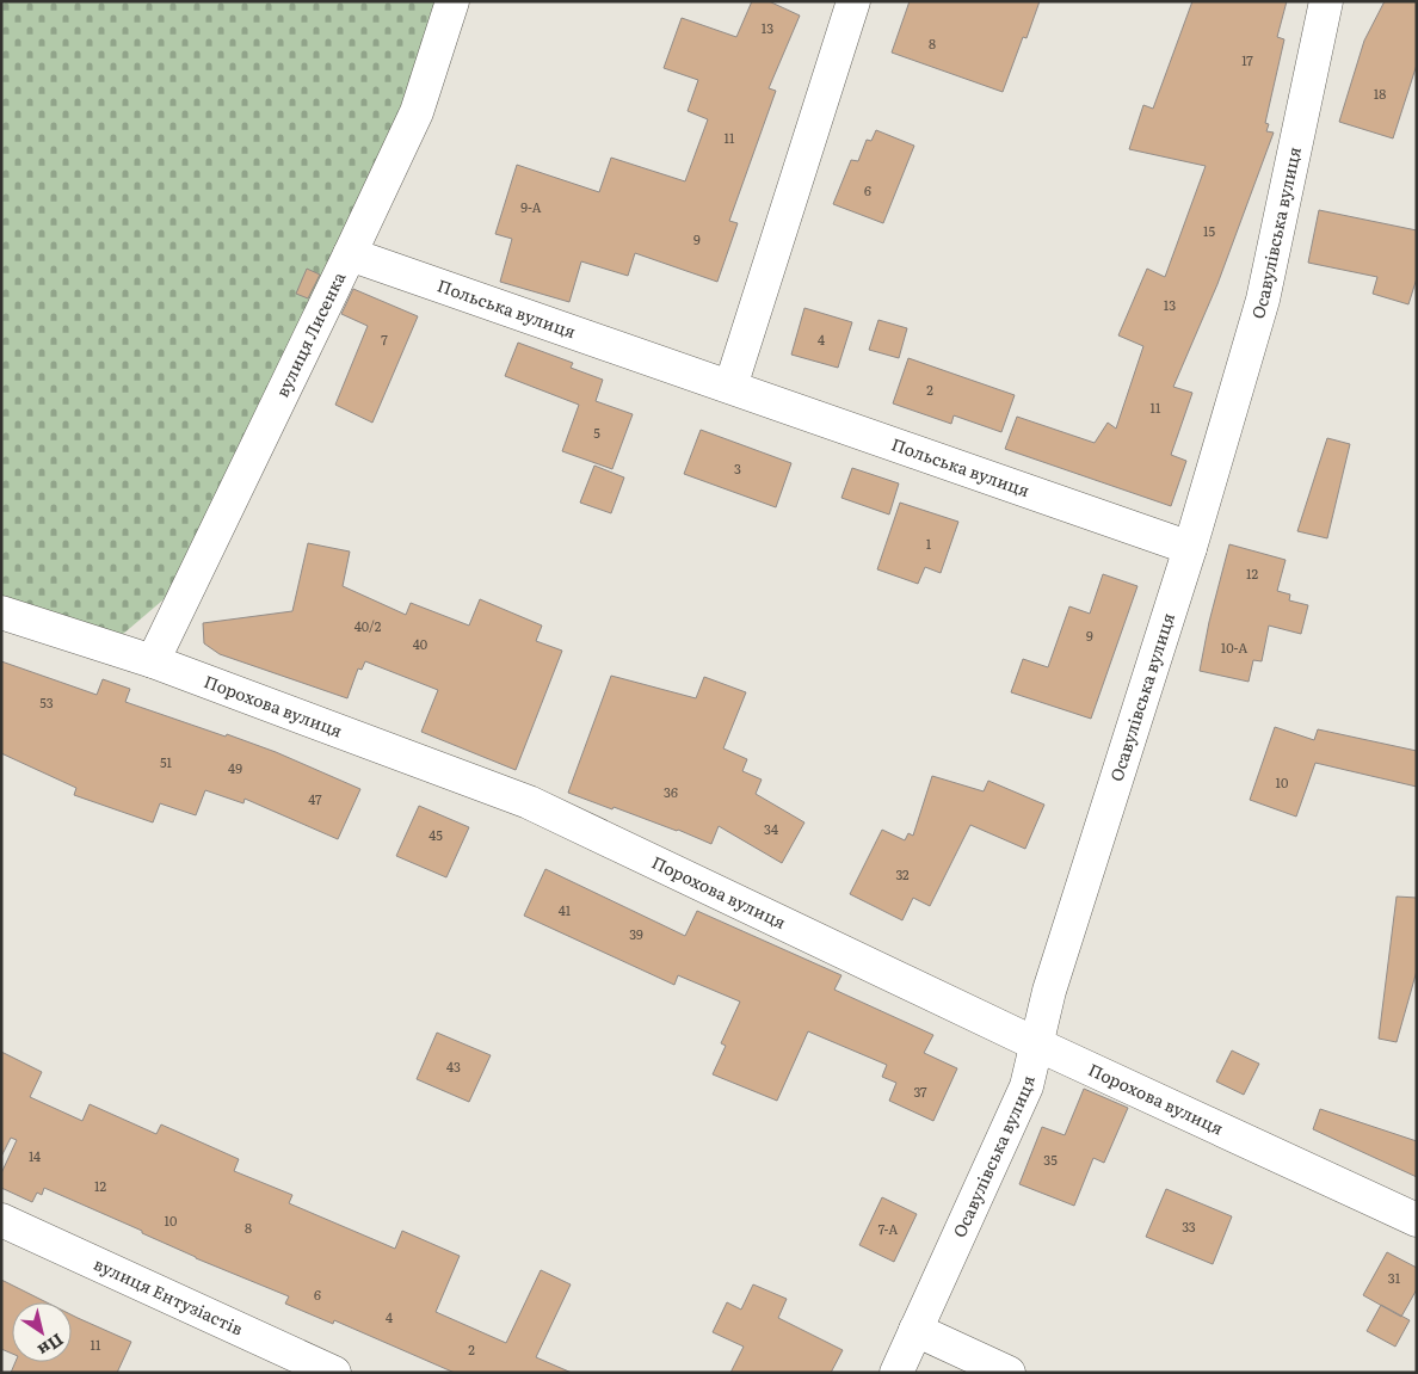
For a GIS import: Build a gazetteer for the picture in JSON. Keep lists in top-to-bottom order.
{
  "streets": {
    "street": [
      "Осавулівська вулиця",
      "Польська вулиця",
      "вулиця Лисенка",
      "Порохова вулиця",
      "вулиця Ентузіастів"
    ]
  },
  "crossings": [
    ["Осавулівська вулиця", "Польська вулиця"],
    ["Осавулівська вулиця", "Порохова вулиця"],
    ["Польська вулиця", "вулиця Лисенка"],
    ["вулиця Лисенка", "Порохова вулиця"]
  ],
  "house_numbers": [
    "13",
    "8",
    "17",
    "18",
    "11",
    "6",
    "9-А",
    "15",
    "9",
    "13",
    "7",
    "4",
    "2",
    "11",
    "5",
    "3",
    "1",
    "12",
    "40/2",
    "9",
    "40",
    "10-А",
    "53",
    "51",
    "49",
    "10",
    "36",
    "47",
    "34",
    "45",
    "32",
    "41",
    "39",
    "43",
    "37",
    "14",
    "35",
    "12",
    "10",
    "33",
    "8",
    "7-А",
    "31",
    "6",
    "4",
    "11",
    "2"
  ],
  "north": "bottom right"
}
